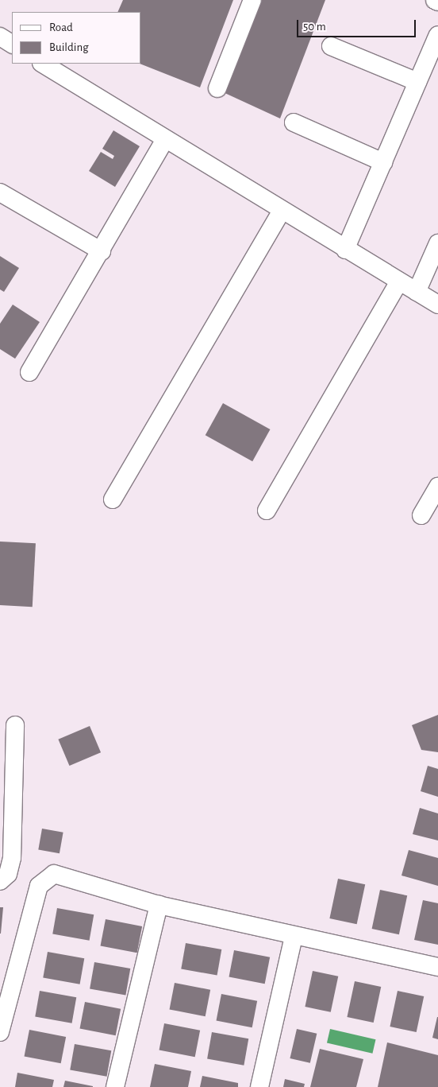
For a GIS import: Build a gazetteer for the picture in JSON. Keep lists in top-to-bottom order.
{
  "legend": ["Road", "Building"],
  "scale_bar": "50 m"
}
